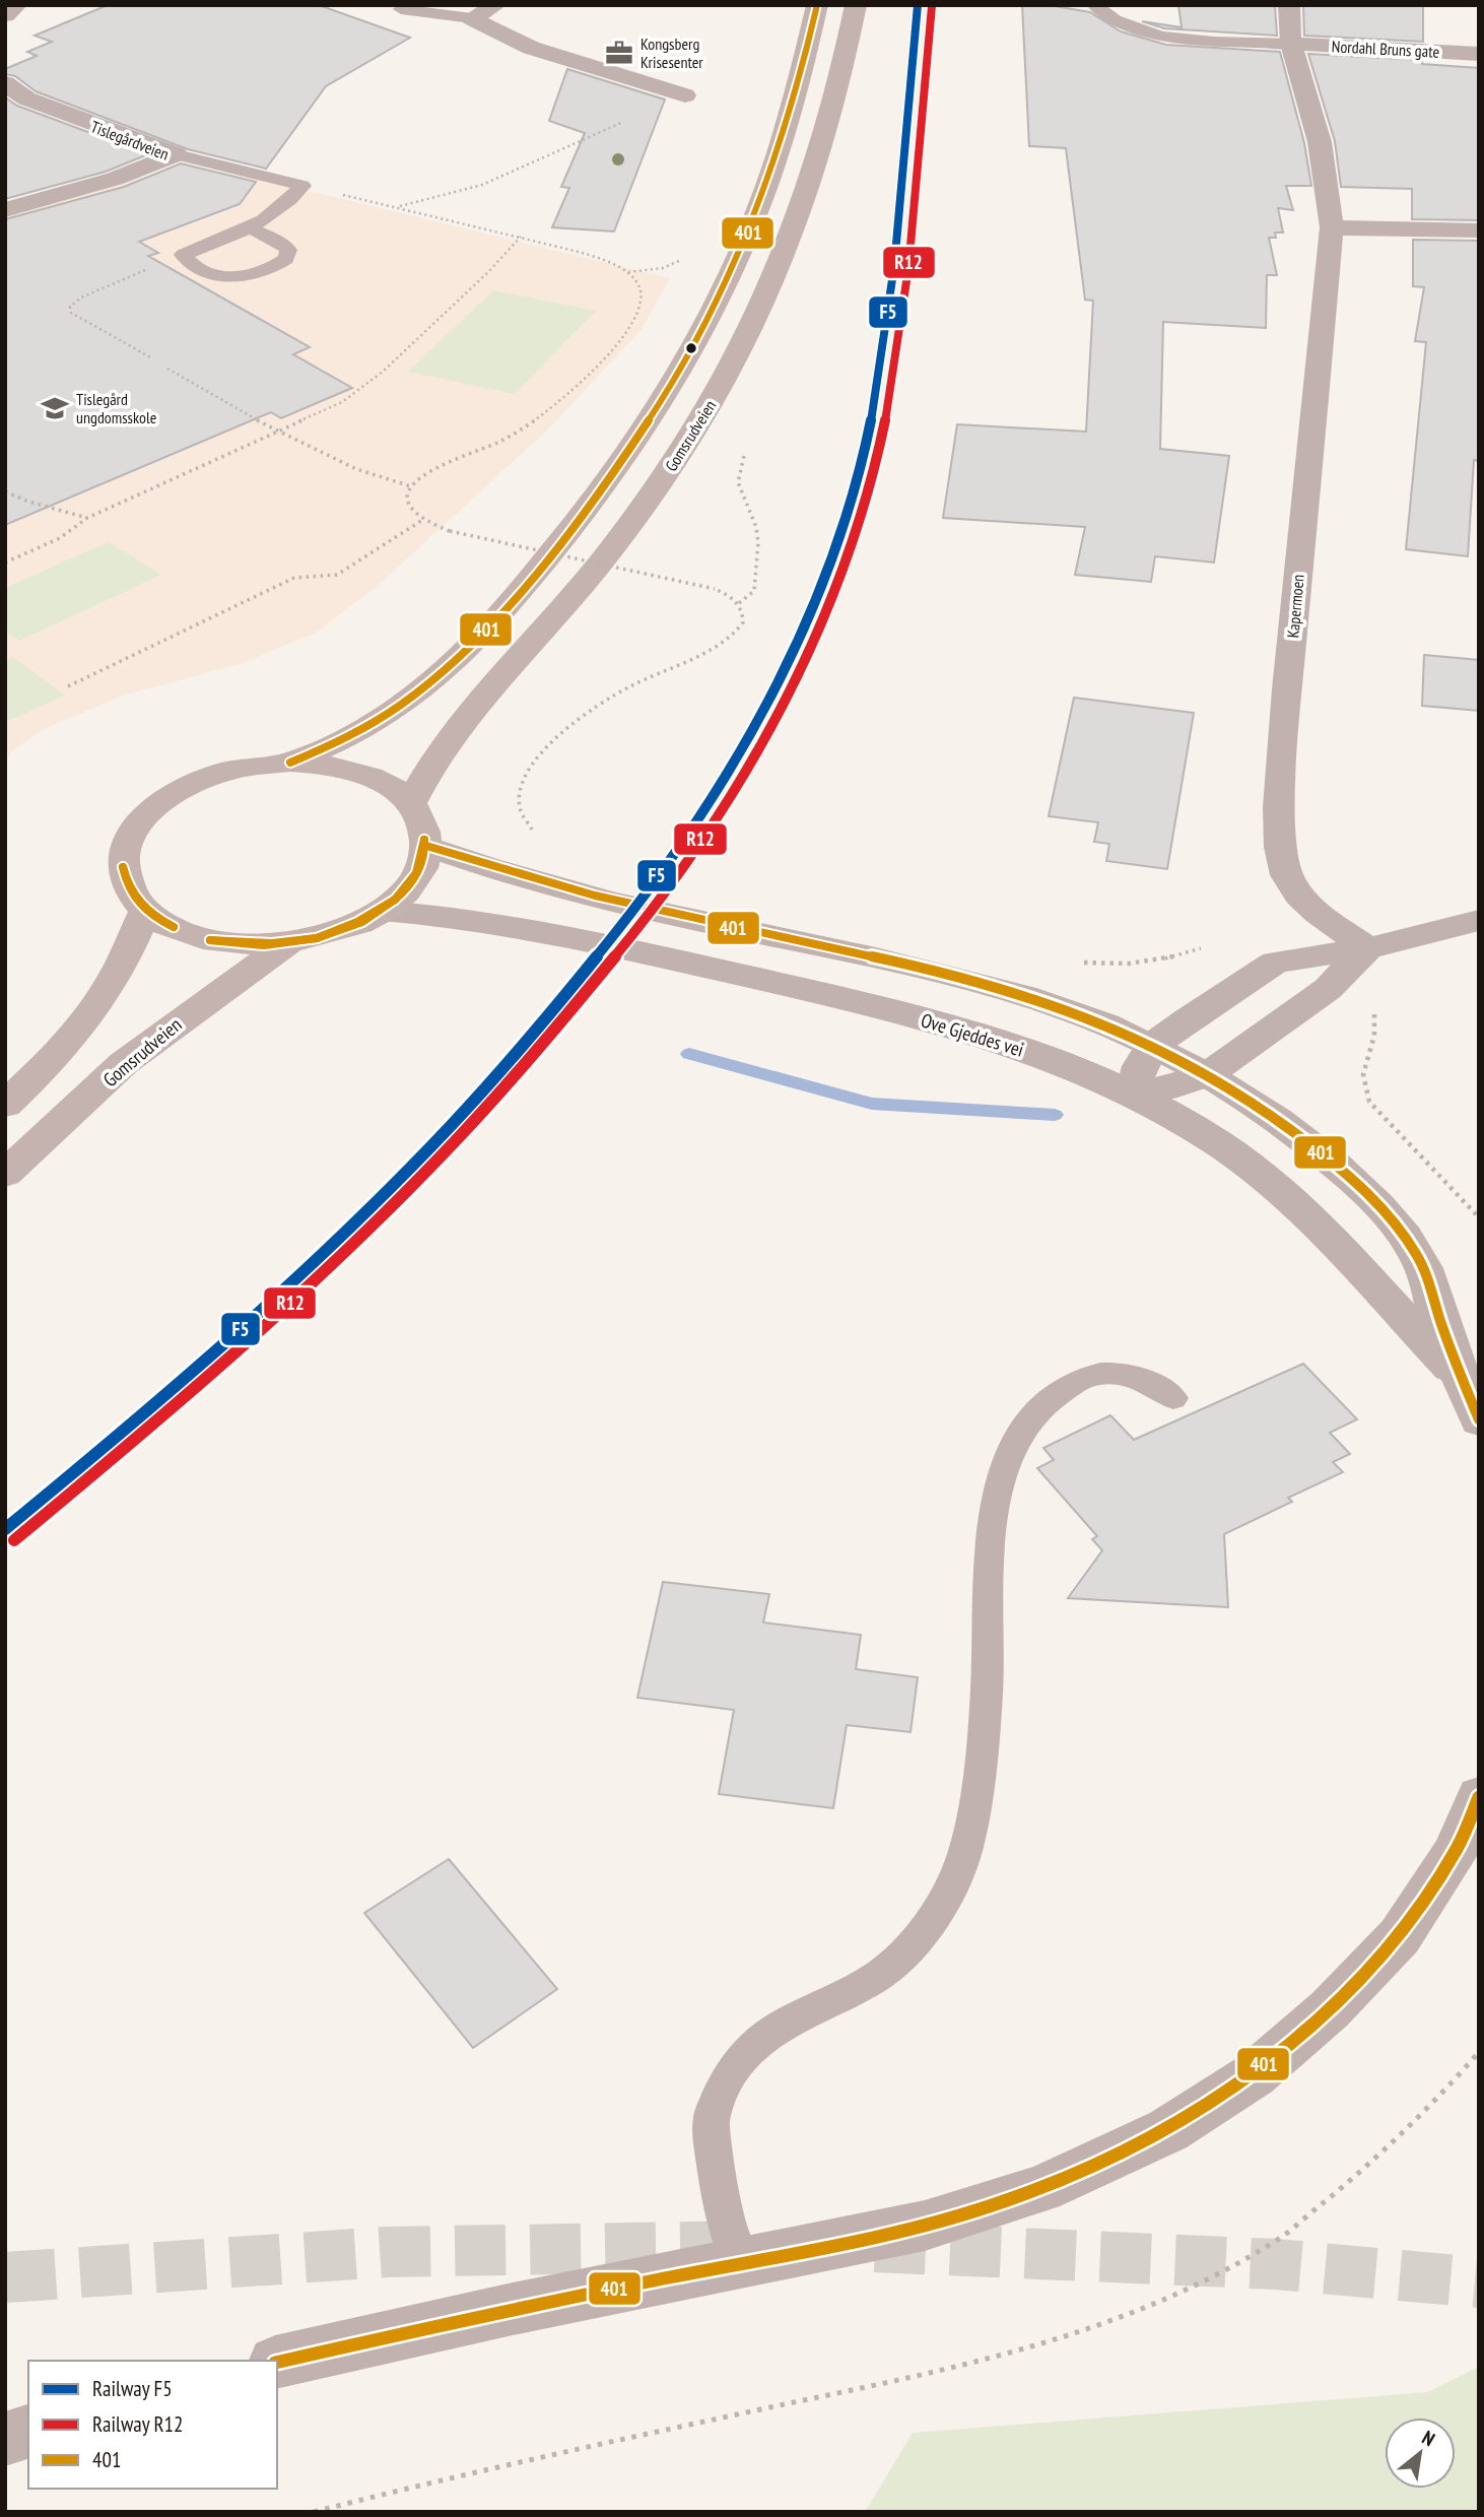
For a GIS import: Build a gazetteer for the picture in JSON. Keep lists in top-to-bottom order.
{
  "streets": {
    "main road": ["Gomsrudveien"],
    "street": [
      "Nordahl Bruns gate",
      "Tislegårdveien",
      "Kapermoen",
      "Ove Gjeddes vei"
    ]
  },
  "crossings": [
    ["Nordahl Bruns gate", "Kapermoen"],
    ["Gomsrudveien", "Ove Gjeddes vei"]
  ],
  "places": {
    "office": ["Kongsberg Krisesenter"],
    "school or university": ["Tislegård ungdomsskole"]
  },
  "lines": ["rail line F5", "transit line 401", "rail line R12"],
  "legend": ["Railway F5", "Railway R12", "401"],
  "north": "top right"
}
